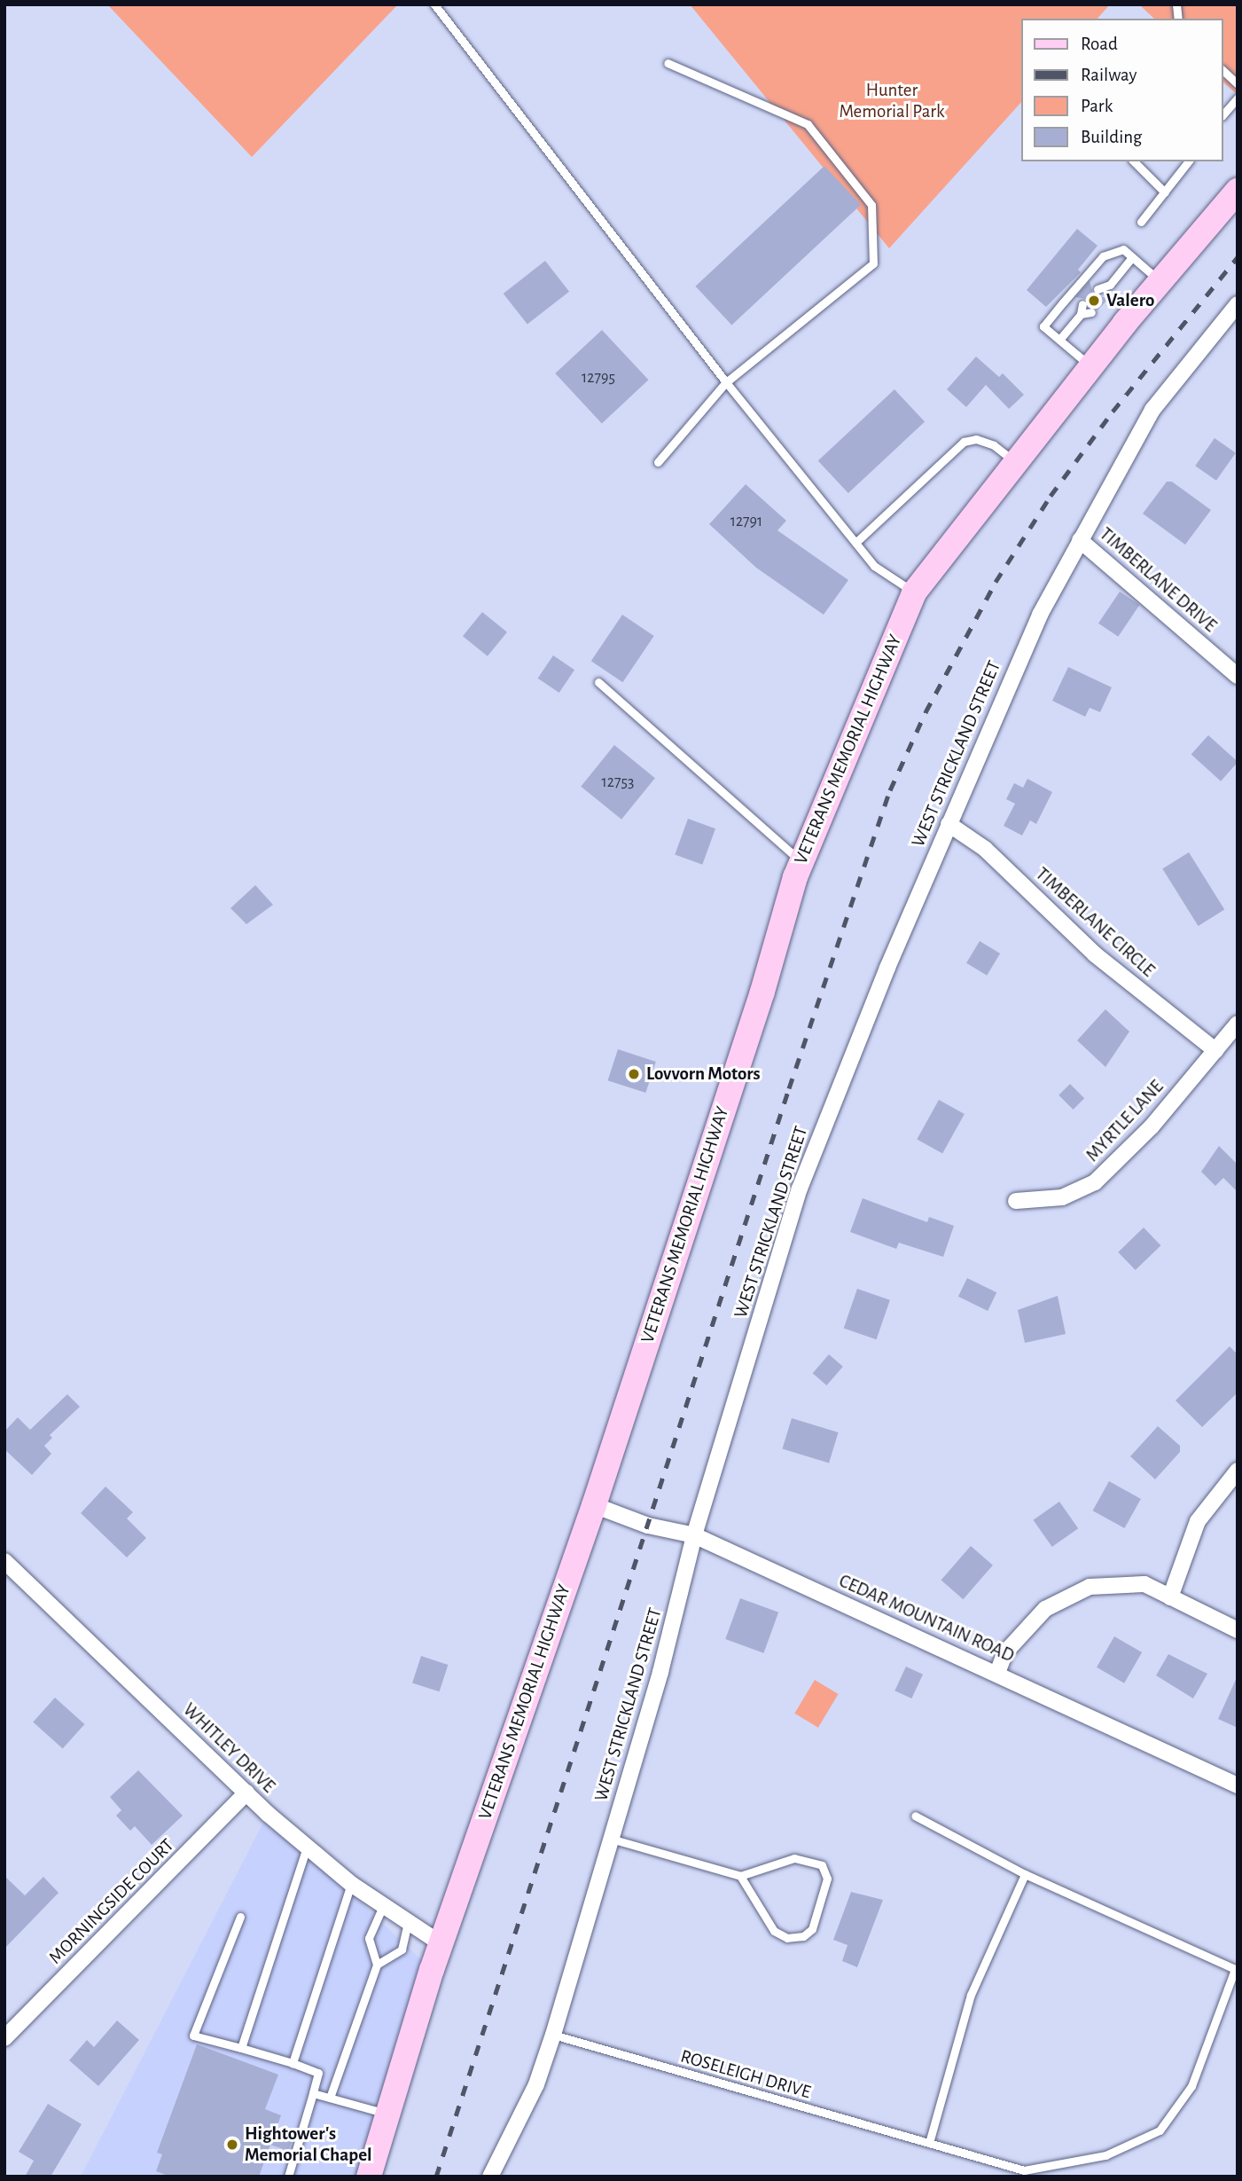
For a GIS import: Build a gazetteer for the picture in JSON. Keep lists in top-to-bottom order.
{
  "streets": {
    "main road": ["VETERANS MEMORIAL HIGHWAY"],
    "street": [
      "TIMBERLANE DRIVE",
      "WEST STRICKLAND STREET",
      "TIMBERLANE CIRCLE",
      "MYRTLE LANE",
      "CEDAR MOUNTAIN ROAD",
      "WHITLEY DRIVE",
      "MORNINGSIDE COURT"
    ],
    "lane": ["ROSELEIGH DRIVE"]
  },
  "crossings": [
    ["TIMBERLANE DRIVE", "WEST STRICKLAND STREET"],
    ["VETERANS MEMORIAL HIGHWAY", "CEDAR MOUNTAIN ROAD"],
    ["VETERANS MEMORIAL HIGHWAY", "WHITLEY DRIVE"],
    ["WEST STRICKLAND STREET", "TIMBERLANE CIRCLE"],
    ["WEST STRICKLAND STREET", "CEDAR MOUNTAIN ROAD"],
    ["WEST STRICKLAND STREET", "ROSELEIGH DRIVE"],
    ["TIMBERLANE CIRCLE", "MYRTLE LANE"],
    ["WHITLEY DRIVE", "MORNINGSIDE COURT"]
  ],
  "parks": ["Hunter Memorial Park"],
  "places": ["Valero", "Lovvorn Motors", "Hightower's Memorial Chapel"],
  "house_numbers": ["12795", "12791", "12753"],
  "legend": [
    "Road",
    "Railway",
    "Park",
    "Building"
  ]
}
